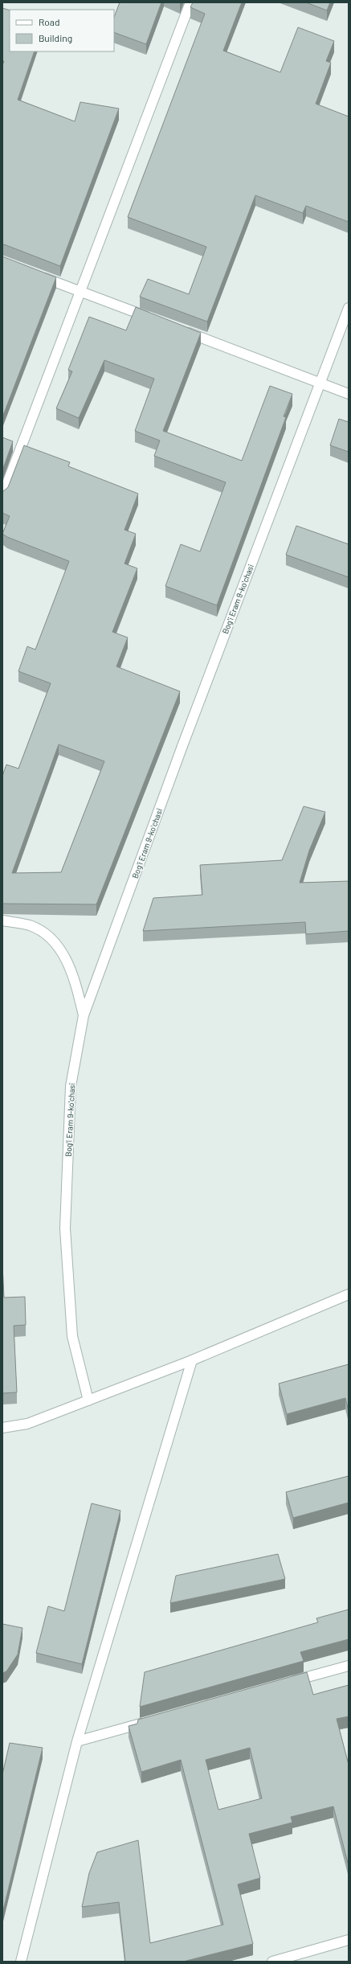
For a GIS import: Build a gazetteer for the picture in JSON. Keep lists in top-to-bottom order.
{
  "streets": {
    "street": ["Bogʻi Eram 9-koʻchasi"]
  },
  "legend": ["Road", "Building"]
}
